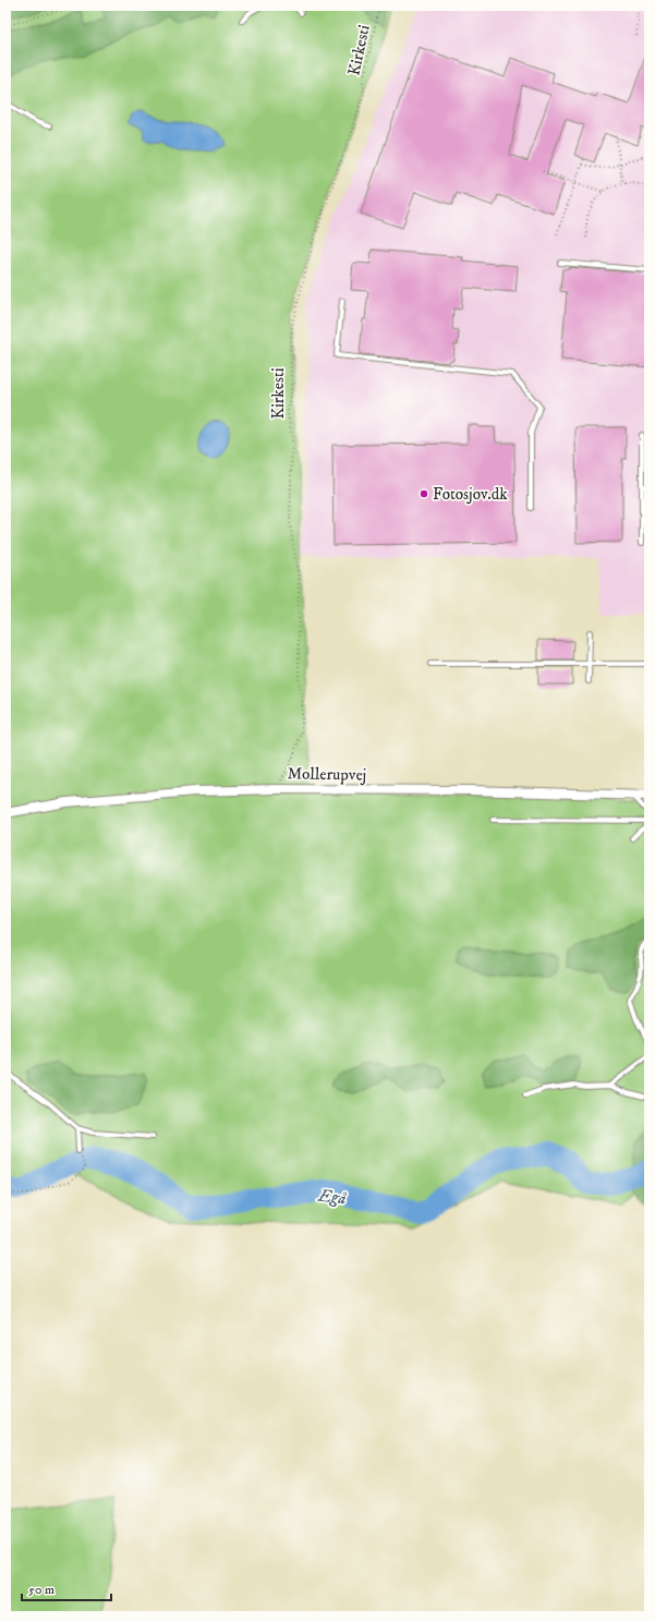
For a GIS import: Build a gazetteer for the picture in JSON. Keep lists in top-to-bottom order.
{
  "streets": {
    "street": ["Mollerupvej"],
    "path": ["Kirkesti"]
  },
  "crossings": [
    ["Kirkesti", "Mollerupvej"]
  ],
  "water": ["Egå"],
  "places": ["Fotosjov.dk"],
  "scale_bar": "50 m"
}
